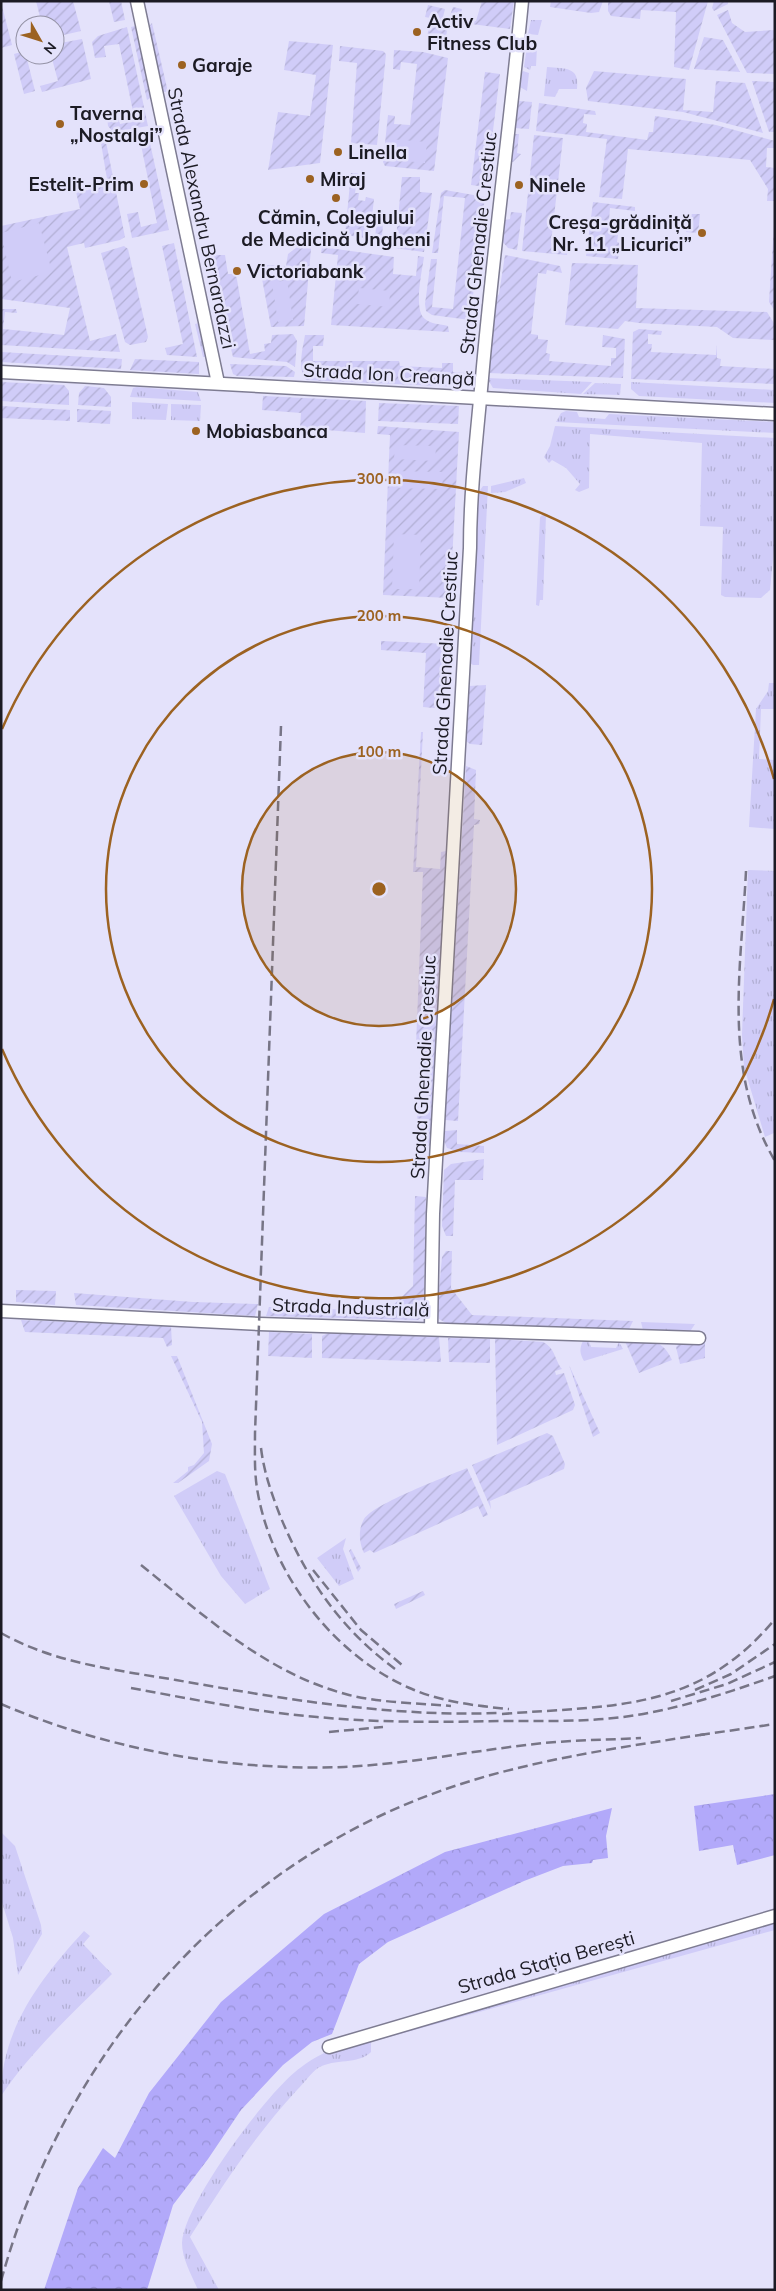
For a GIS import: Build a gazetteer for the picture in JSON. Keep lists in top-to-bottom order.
{
  "streets": {
    "street": [
      "Strada Alexandru Bernardazzi",
      "Strada Ghenadie Crestiuc",
      "Strada Ion Creangă",
      "Strada Industrială",
      "Strada Stația Berești"
    ]
  },
  "crossings": [
    ["Strada Alexandru Bernardazzi", "Strada Ion Creangă"],
    ["Strada Ghenadie Crestiuc", "Strada Ion Creangă"],
    ["Strada Ghenadie Crestiuc", "Strada Industrială"]
  ],
  "places": [
    "Activ Fitness Club",
    "Garaje",
    "Taverna „Nostalgi”",
    "Linella",
    "Miraj",
    "Estelit-Prim",
    "Ninele",
    "Cămin, Colegiului de Medicină Ungheni",
    "Creșa-grădiniță Nr. 11 „Licurici”",
    "Victoriabank",
    "Mobiasbanca"
  ],
  "north": "bottom right",
  "rings": ["300 m", "200 m", "100 m"]
}
